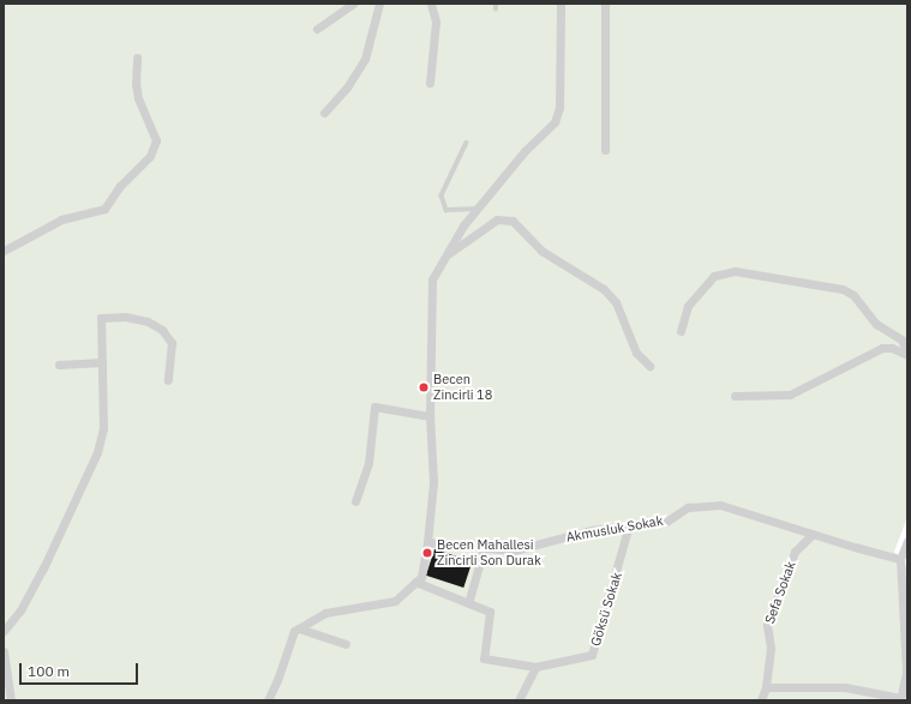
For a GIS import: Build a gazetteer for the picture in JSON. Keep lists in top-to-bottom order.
{
  "streets": {
    "street": ["Akmusluk Sokak", "Sefa Sokak", "Göksü Sokak"]
  },
  "crossings": [
    ["Akmusluk Sokak", "Sefa Sokak"],
    ["Akmusluk Sokak", "Göksü Sokak"]
  ],
  "places": ["Becen Zincirli 18", "Becen Mahallesi Zincirli Son Durak"],
  "scale_bar": "100 m"
}
